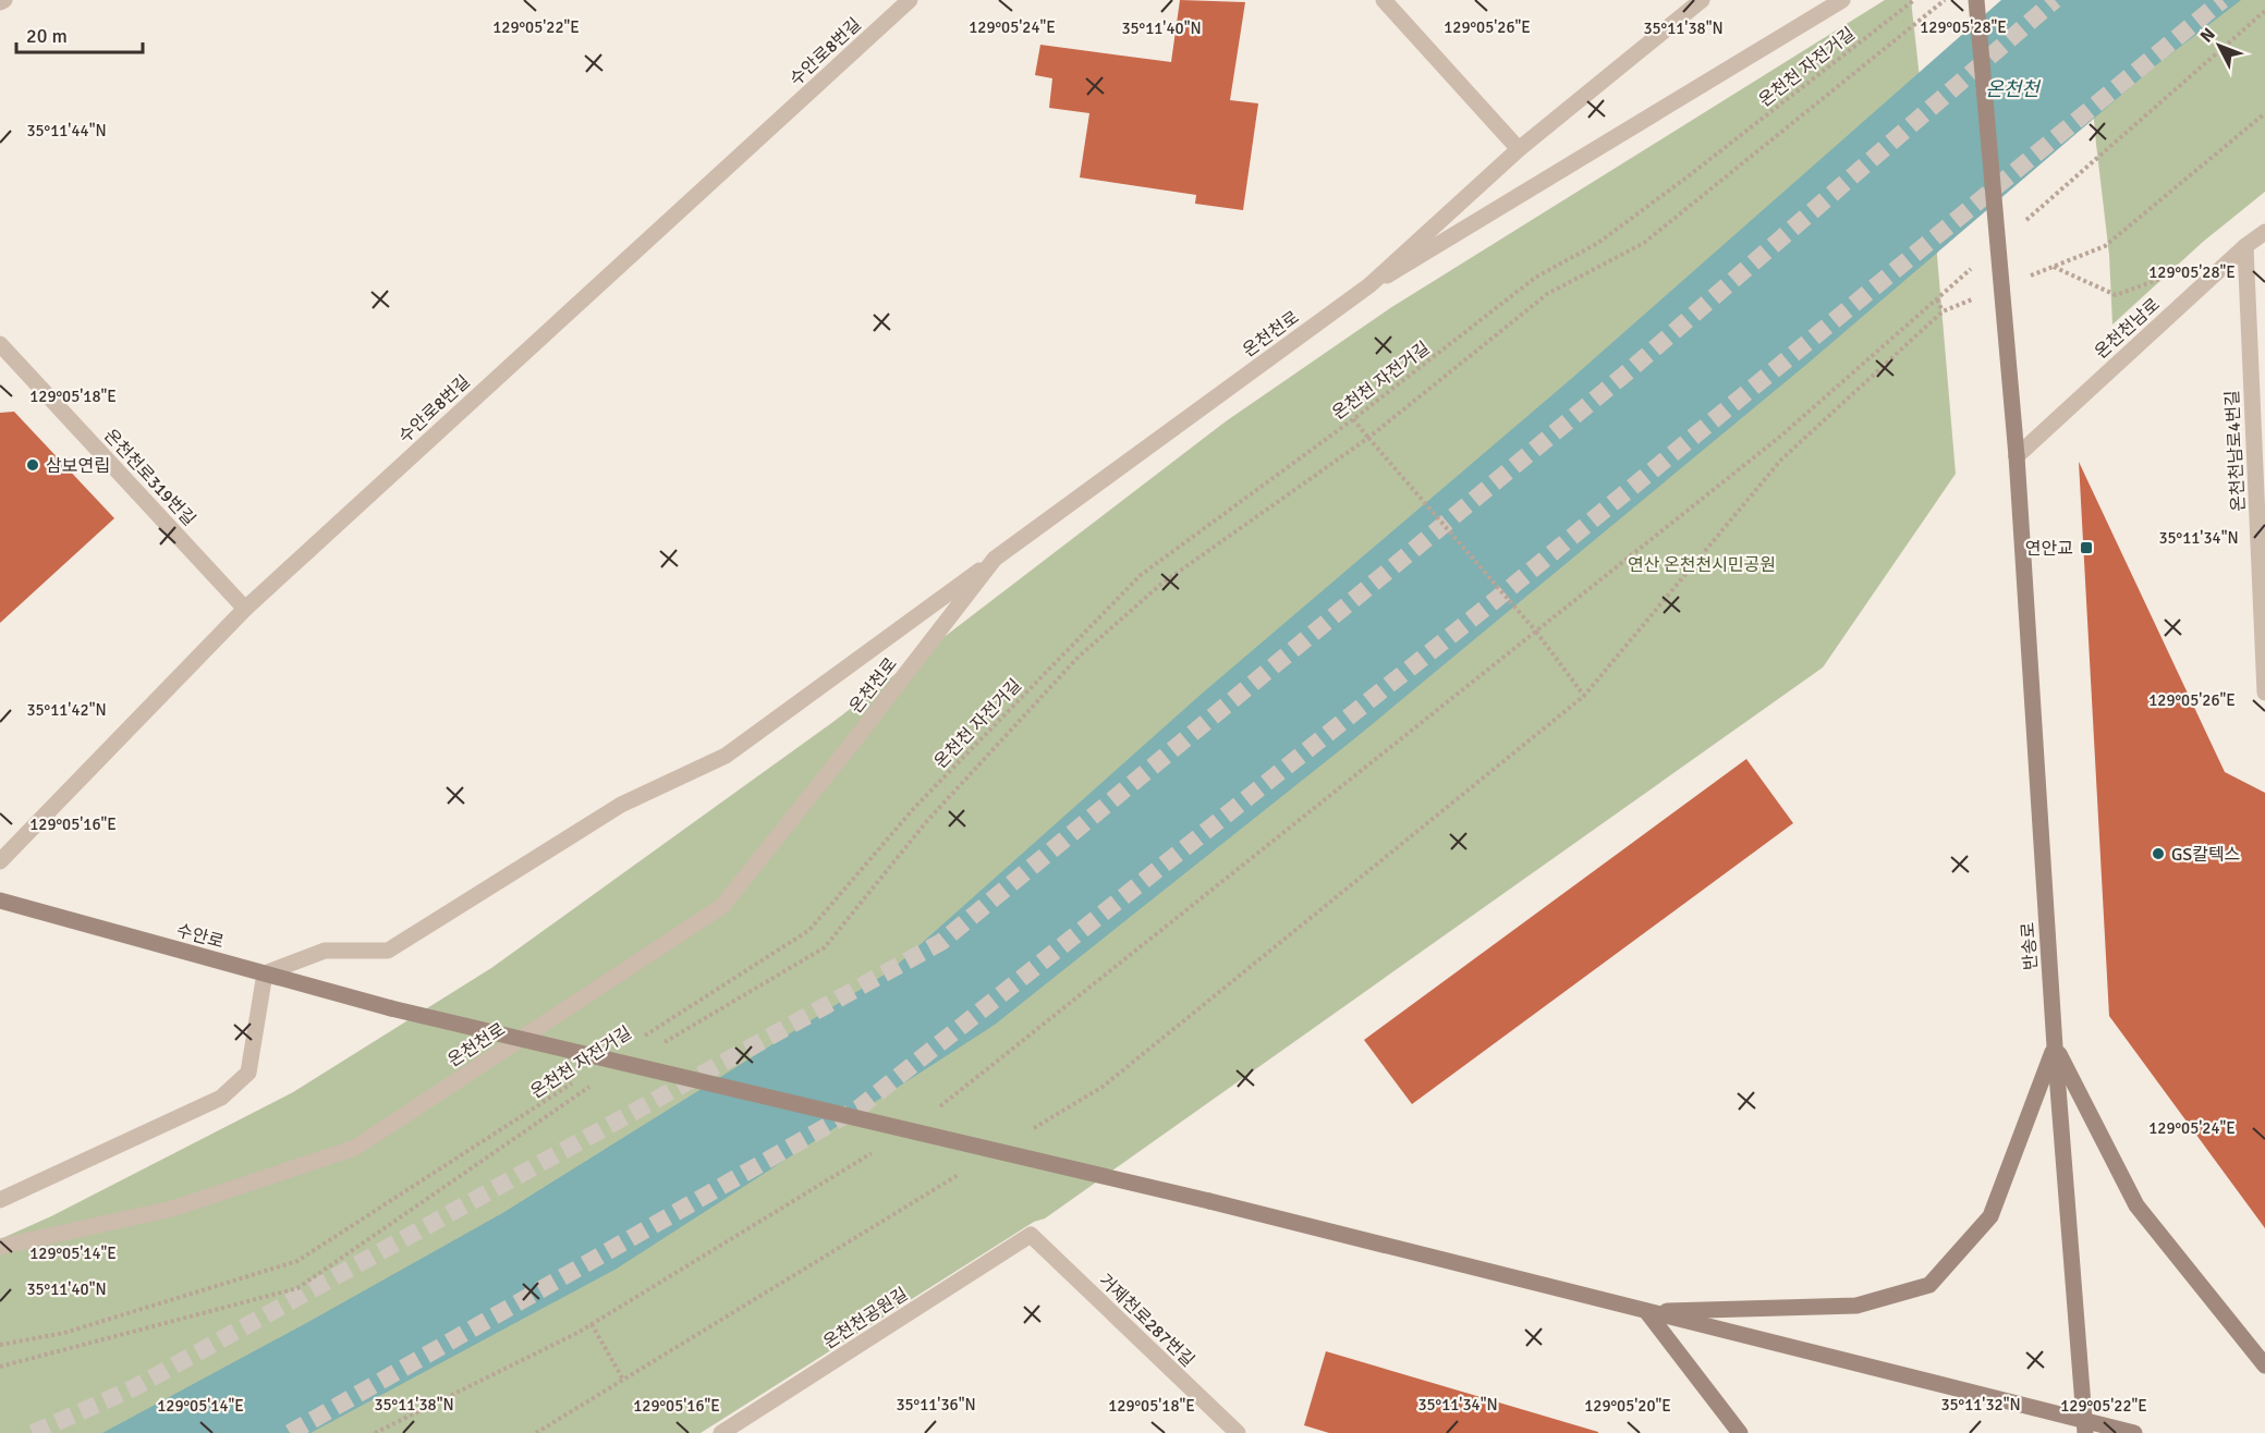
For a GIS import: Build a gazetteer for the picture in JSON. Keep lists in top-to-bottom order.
{
  "streets": {
    "main road": ["수안로", "반송로"],
    "street": [
      "수안로8번길",
      "온천천남로",
      "온천천로",
      "온천천남로4번길",
      "온천천로319번길",
      "온천천공원길",
      "거제천로287번길"
    ],
    "path": ["온천천 자전거길"]
  },
  "crossings": [
    ["수안로8번길", "온천천로319번길"],
    ["온천천남로", "온천천남로4번길"],
    ["온천천남로", "반송로"],
    ["수안로", "반송로"],
    ["온천천공원길", "거제천로287번길"]
  ],
  "water": ["온천천"],
  "parks": ["연산 온천천시민공원"],
  "places": {
    "other": ["삼보연립", "GS칼텍스"],
    "transit": ["연안교"]
  },
  "scale_bar": "20 m",
  "north": "top left",
  "coordinates": [
    "129°05'22\"E",
    "129°05'24\"E",
    "129°05'26\"E",
    "129°05'28\"E",
    "35°11'40\"N",
    "35°11'38\"N",
    "35°11'44\"N",
    "129°05'18\"E",
    "35°11'34\"N",
    "35°11'42\"N",
    "129°05'16\"E",
    "129°05'14\"E",
    "35°11'36\"N",
    "35°11'32\"N",
    "129°05'20\"E"
  ]
}
